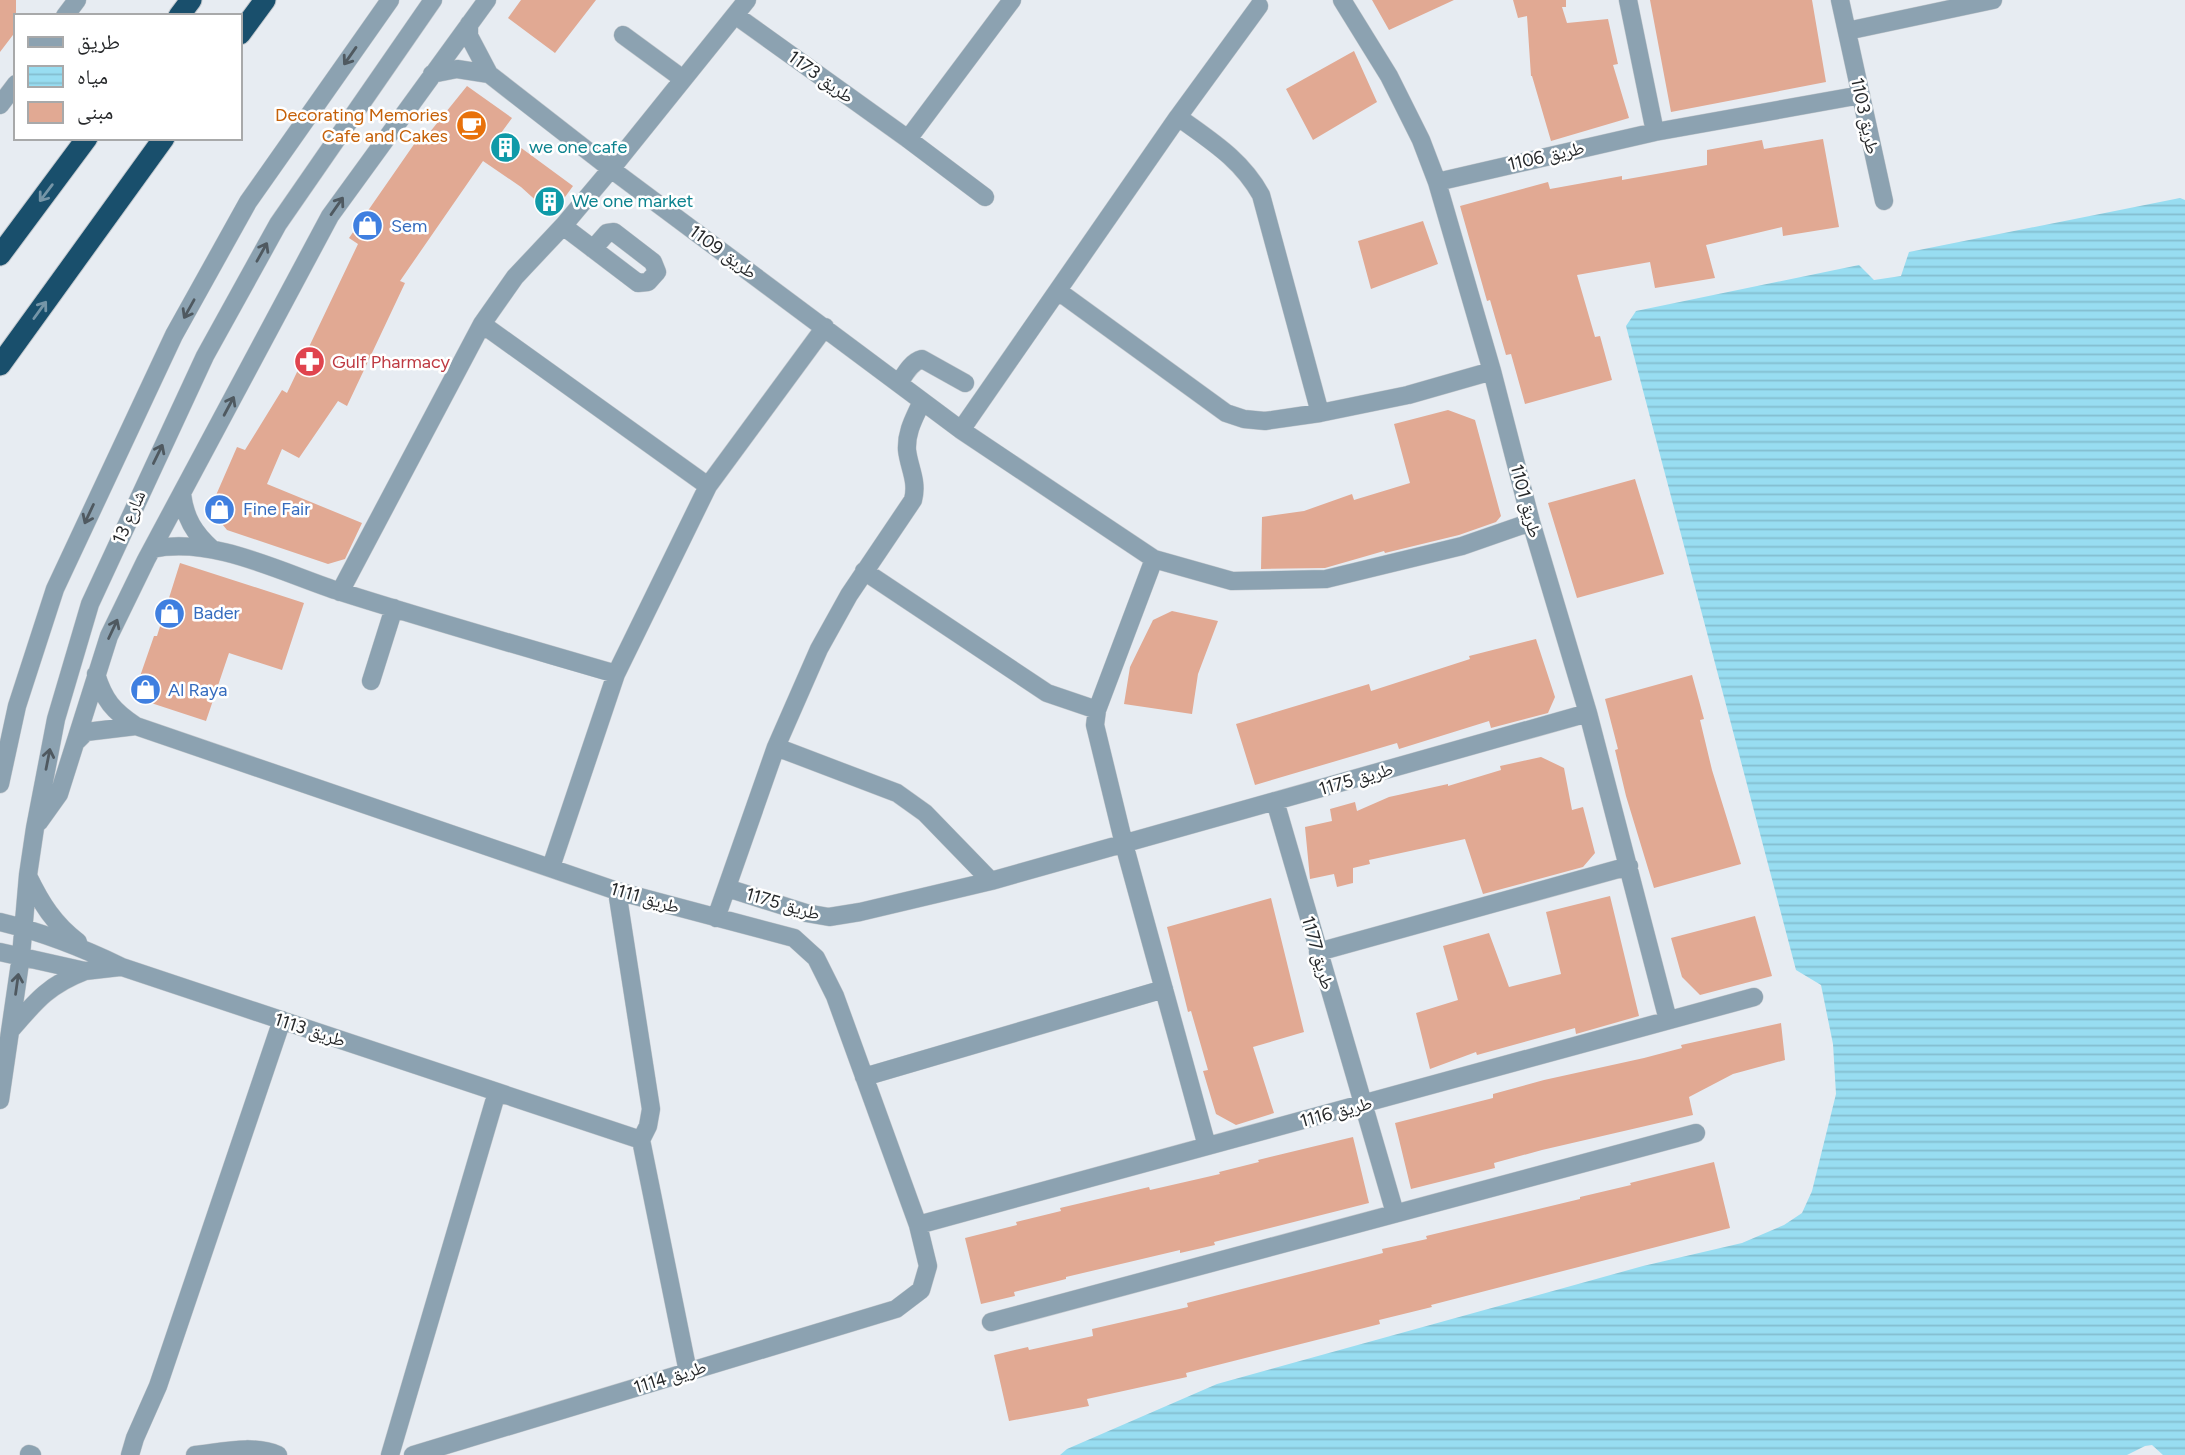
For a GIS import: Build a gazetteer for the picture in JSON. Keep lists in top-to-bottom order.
{
  "streets": {
    "street": [
      "طريق 1173",
      "طريق 1103",
      "طريق 1106",
      "طريق 1109",
      "طريق 1101",
      "شارع 13",
      "طريق 1175",
      "طريق 1111",
      "طريق 1177",
      "طريق 1113",
      "طريق 1116",
      "طريق 1114"
    ]
  },
  "crossings": [
    ["طريق 1103", "طريق 1106"],
    ["طريق 1106", "طريق 1101"],
    ["طريق 1109", "طريق 1101"],
    ["طريق 1101", "طريق 1175"],
    ["طريق 1101", "طريق 1116"],
    ["شارع 13", "طريق 1113"],
    ["طريق 1175", "طريق 1177"],
    ["طريق 1111", "طريق 1116"],
    ["طريق 1111", "طريق 1114"],
    ["طريق 1177", "طريق 1116"]
  ],
  "places": {
    "cafe": ["Decorating Memories Cafe and Cakes"],
    "building": ["we one cafe", "We one market"],
    "shop": [
      "Sem",
      "Fine Fair",
      "Bader",
      "Al Raya"
    ],
    "pharmacy": ["Gulf Pharmacy"]
  },
  "legend": ["طريق", "مياه", "مبنى"]
}
